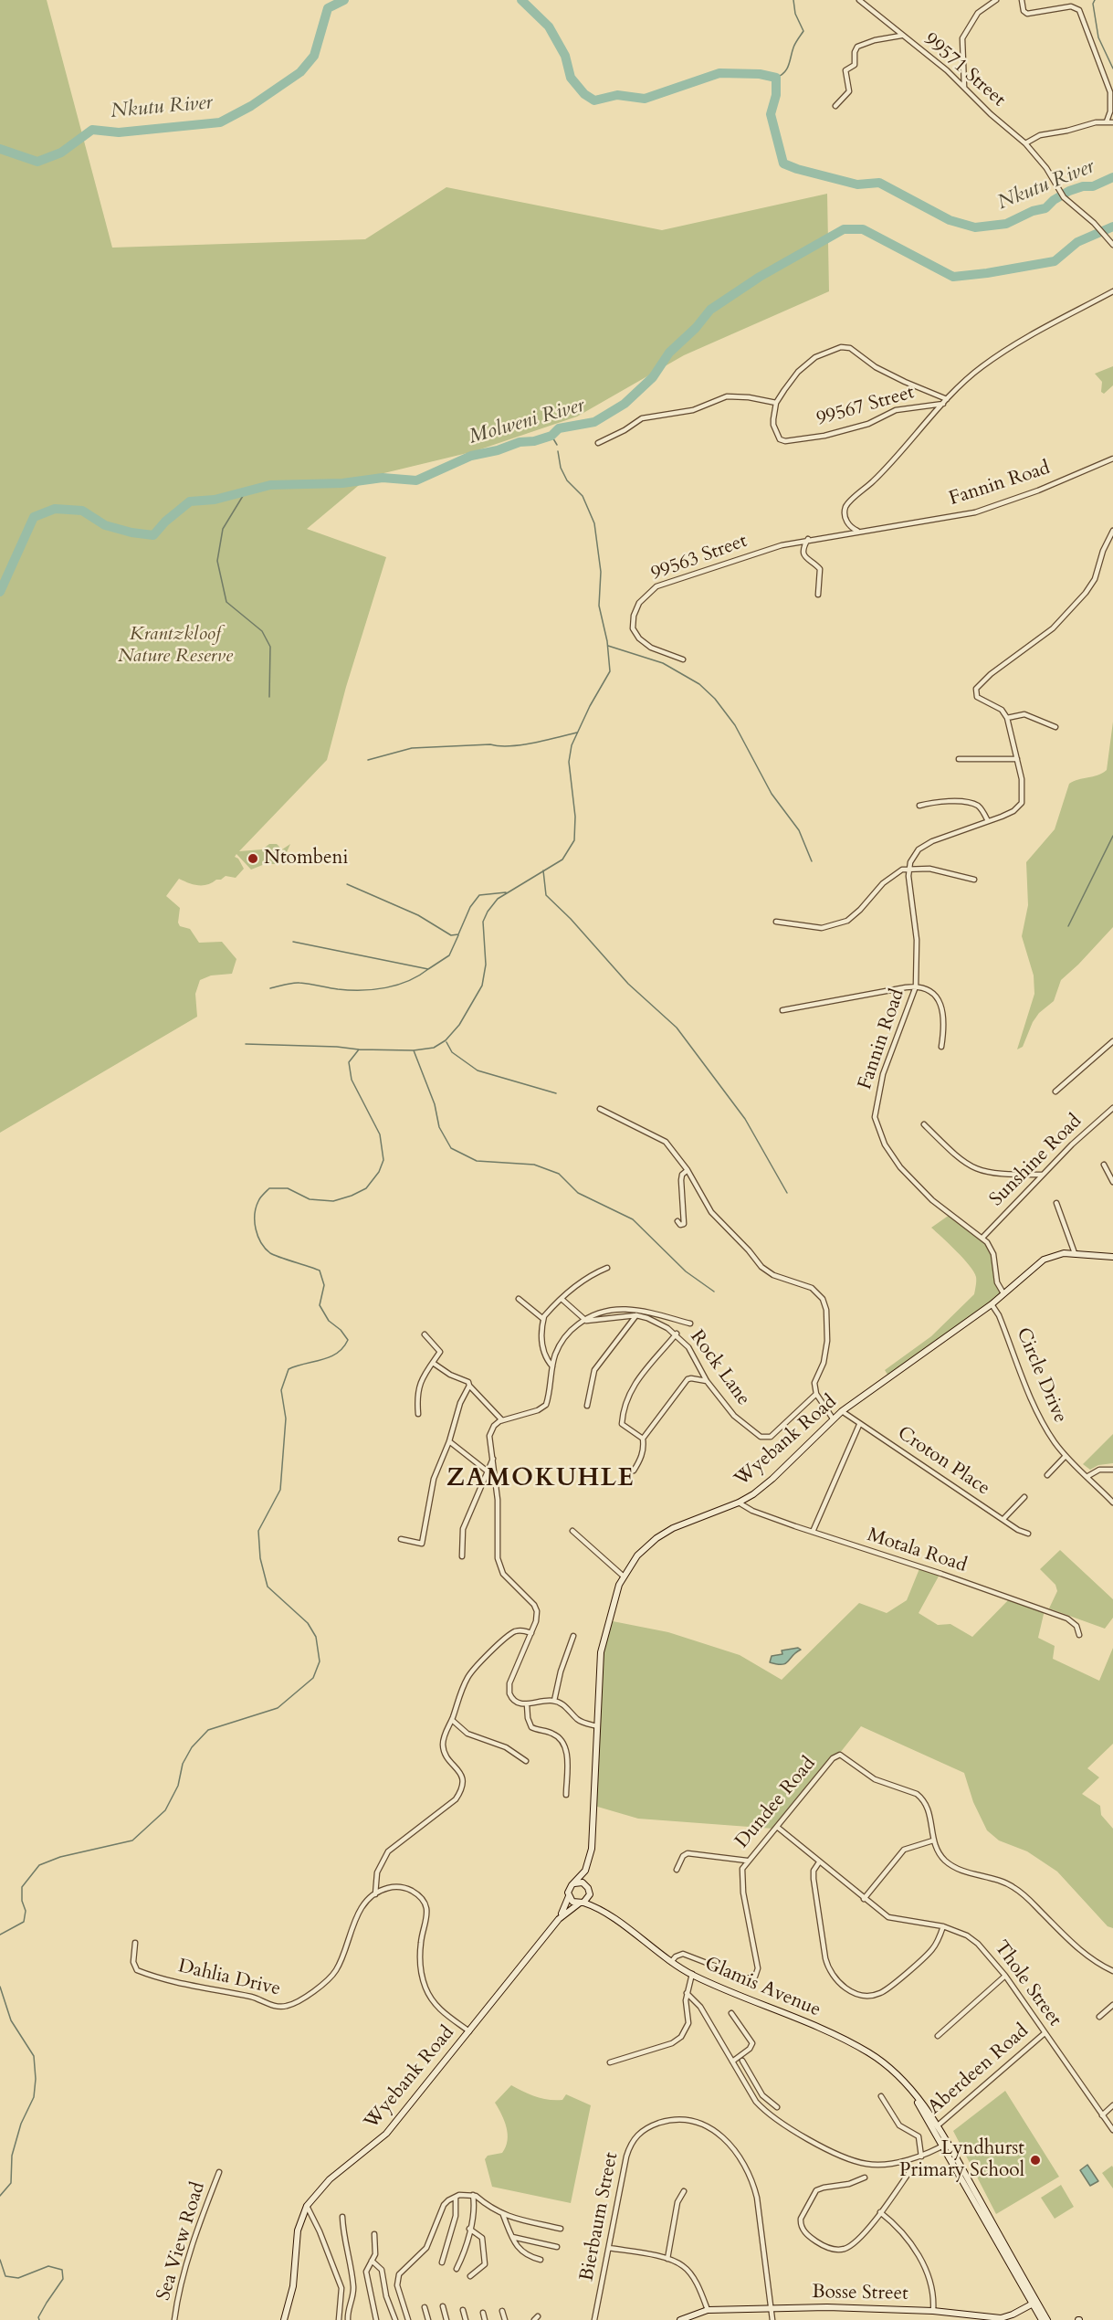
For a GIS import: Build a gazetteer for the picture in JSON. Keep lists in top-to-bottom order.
{
  "streets": {
    "main road": ["Wyebank Road", "Glamis Avenue", "Bosse Street"],
    "street": [
      "99571 Street",
      "99567 Street",
      "Fannin Road",
      "99563 Street",
      "Sunshine Road",
      "Rock Lane",
      "Circle Drive",
      "Croton Place",
      "Motala Road",
      "Dundee Road",
      "Dahlia Drive",
      "Thole Street",
      "Aberdeen Road",
      "Bierbaum Street",
      "Sea View Road"
    ]
  },
  "crossings": [
    ["Fannin Road", "99563 Street"],
    ["Fannin Road", "Sunshine Road"],
    ["Fannin Road", "Wyebank Road"],
    ["Circle Drive", "Wyebank Road"],
    ["Wyebank Road", "Croton Place"],
    ["Wyebank Road", "Motala Road"],
    ["Wyebank Road", "Glamis Avenue"],
    ["Dundee Road", "Thole Street"],
    ["Dundee Road", "Glamis Avenue"],
    ["Thole Street", "Aberdeen Road"],
    ["Glamis Avenue", "Aberdeen Road"],
    ["Glamis Avenue", "Bosse Street"],
    ["Bierbaum Street", "Bosse Street"]
  ],
  "districts": ["ZAMOKUHLE"],
  "water": ["Nkutu River", "Molweni River"],
  "parks": ["Krantzkloof Nature Reserve"],
  "places": ["Ntombeni", "Lyndhurst Primary School"]
}
